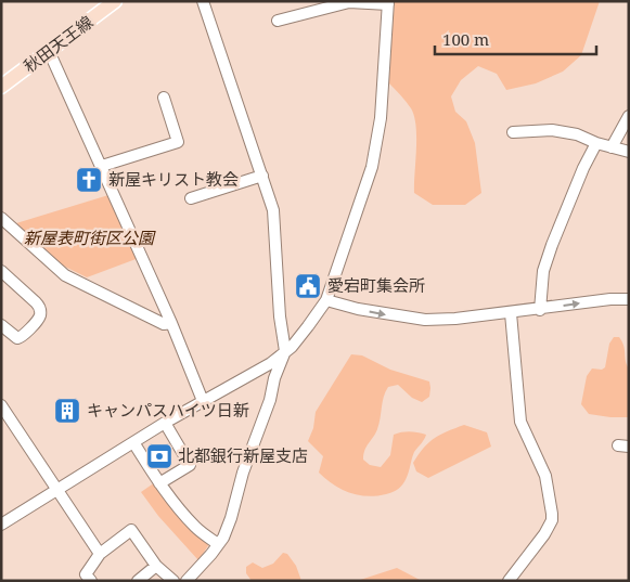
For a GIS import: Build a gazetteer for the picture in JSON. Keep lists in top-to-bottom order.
{
  "streets": {
    "main road": ["秋田天王線"]
  },
  "parks": ["新屋表町街区公園"],
  "places": {
    "church": ["新屋キリスト教会"],
    "public building": ["愛宕町集会所"],
    "building": ["キャンパスハイツ日新"],
    "bank": ["北都銀行新屋支店"]
  },
  "scale_bar": "100 m"
}
